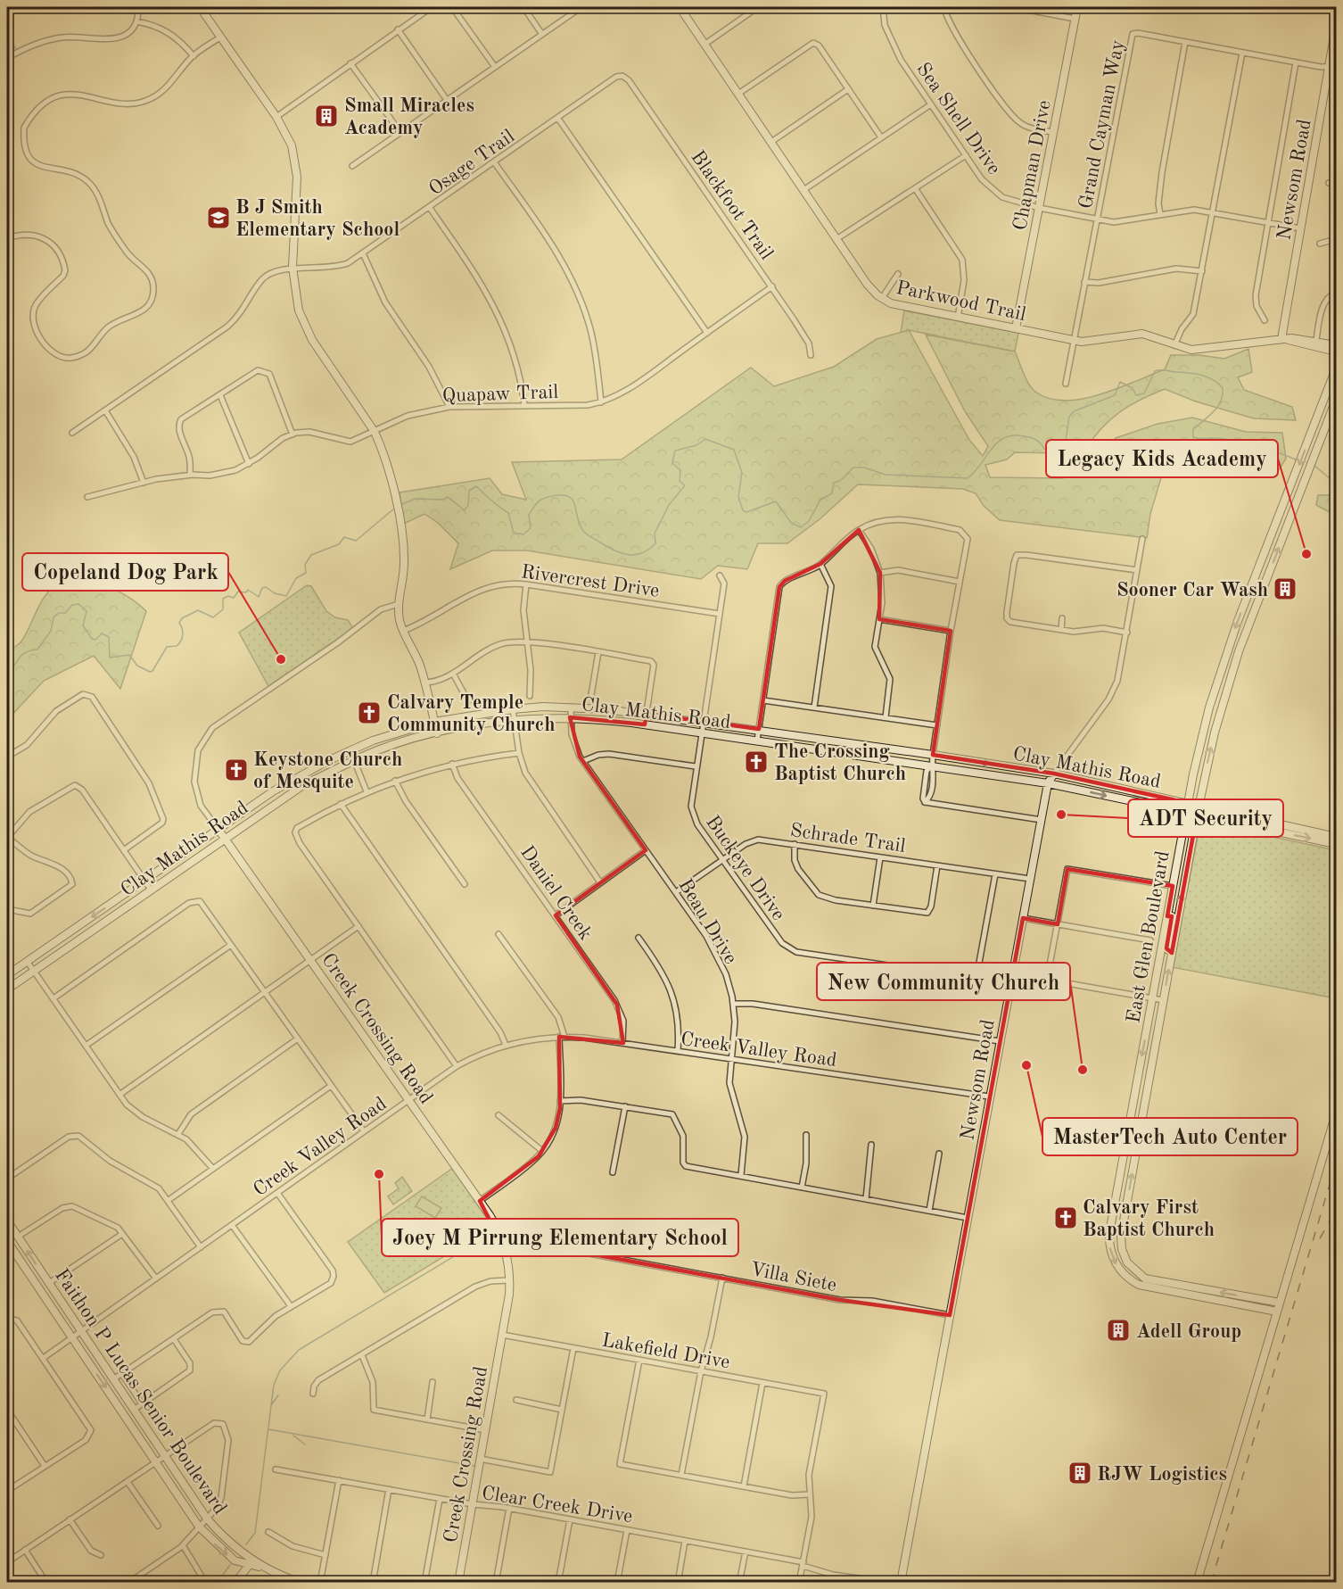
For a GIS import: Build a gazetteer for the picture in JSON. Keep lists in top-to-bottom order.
{
  "streets": {
    "street": [
      "Sea Shell Drive",
      "Grand Cayman Way",
      "Osage Trail",
      "Chapman Drive",
      "Newsom Road",
      "Blackfoot Trail",
      "Parkwood Trail",
      "Quapaw Trail",
      "Rivercrest Drive",
      "Clay Mathis Road",
      "Schrade Trail",
      "Buckeye Drive",
      "Daniel Creek",
      "Beau Drive",
      "East Glen Boulevard",
      "Creek Crossing Road",
      "Creek Valley Road",
      "Villa Siete",
      "Lakefield Drive",
      "Faithon P Lucas Senior Boulevard",
      "Clear Creek Drive"
    ]
  },
  "crossings": [
    ["Sea Shell Drive", "Grand Cayman Way"],
    ["Sea Shell Drive", "Chapman Drive"],
    ["Sea Shell Drive", "Newsom Road"],
    ["Grand Cayman Way", "Newsom Road"],
    ["Grand Cayman Way", "Parkwood Trail"],
    ["Osage Trail", "Blackfoot Trail"],
    ["Chapman Drive", "Parkwood Trail"],
    ["Newsom Road", "Parkwood Trail"],
    ["Newsom Road", "Clay Mathis Road"],
    ["Newsom Road", "Schrade Trail"],
    ["Newsom Road", "Creek Valley Road"],
    ["Newsom Road", "Villa Siete"],
    ["Blackfoot Trail", "Quapaw Trail"],
    ["Rivercrest Drive", "Buckeye Drive"],
    ["Clay Mathis Road", "Buckeye Drive"],
    ["Clay Mathis Road", "Beau Drive"],
    ["Clay Mathis Road", "East Glen Boulevard"],
    ["Clay Mathis Road", "Creek Crossing Road"],
    ["Schrade Trail", "Buckeye Drive"],
    ["Schrade Trail", "Beau Drive"],
    ["Daniel Creek", "Creek Valley Road"],
    ["Beau Drive", "Creek Valley Road"],
    ["Creek Crossing Road", "Creek Valley Road"],
    ["Creek Crossing Road", "Villa Siete"],
    ["Creek Crossing Road", "Lakefield Drive"],
    ["Creek Crossing Road", "Clear Creek Drive"],
    ["Creek Valley Road", "Faithon P Lucas Senior Boulevard"]
  ],
  "places": {
    "building": [
      "Small Miracles Academy",
      "Sooner Car Wash",
      "Adell Group",
      "RJW Logistics"
    ],
    "school or university": ["B J Smith Elementary School"],
    "other": [
      "Legacy Kids Academy",
      "Copeland Dog Park",
      "ADT Security",
      "MasterTech Auto Center",
      "New Community Church",
      "Joey M Pirrung Elementary School"
    ],
    "church": [
      "Calvary Temple Community Church",
      "The Crossing Baptist Church",
      "Keystone Church of Mesquite",
      "Calvary First Baptist Church"
    ]
  }
}
